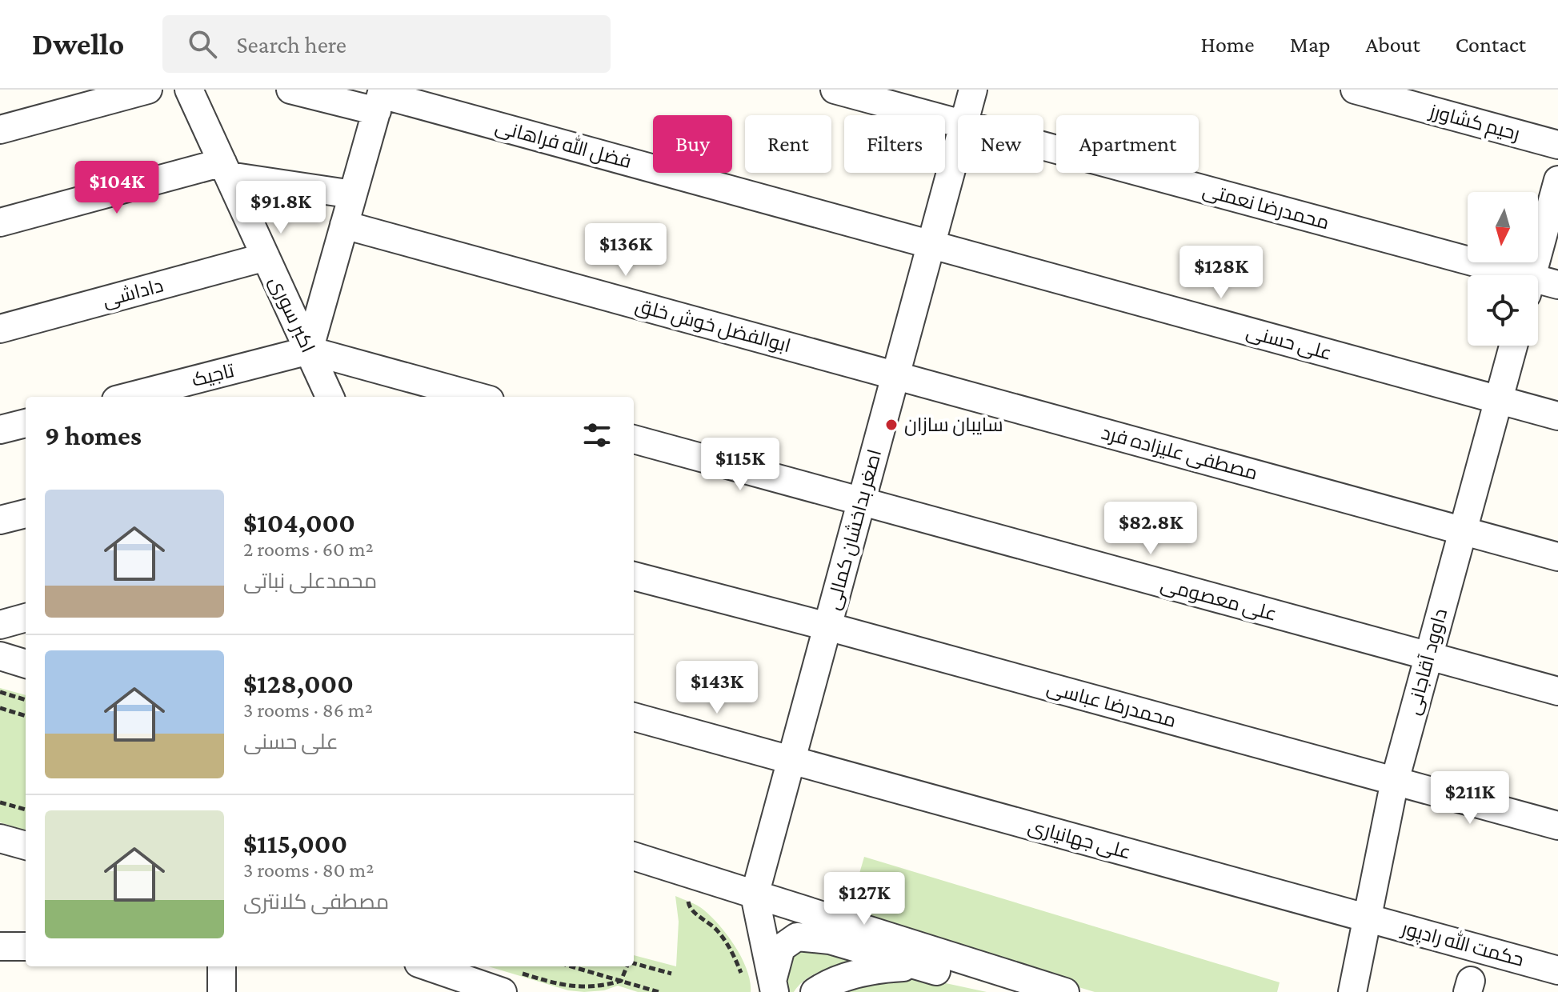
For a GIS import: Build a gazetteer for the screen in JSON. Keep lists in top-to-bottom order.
{
  "streets": {
    "street": [
      "رحیم کشاورز",
      "فضل الله فراهانی",
      "محمدرضا نعمتی",
      "داداشی",
      "اکبر سوری",
      "ابوالفضل خوش خلق",
      "علی حسنی",
      "تاجیک",
      "مصطفی علیزاده فرد",
      "اصغر بداخشان کمالی",
      "علی معصومی",
      "داوود آقاجانی",
      "محمدرضا عباسی",
      "علی جهانیاری",
      "حکمت الله رادپور"
    ]
  },
  "crossings": [
    ["فضل الله فراهانی", "علی حسنی"],
    ["فضل الله فراهانی", "اصغر بداخشان کمالی"],
    ["داداشی", "اکبر سوری"],
    ["اکبر سوری", "تاجیک"],
    ["ابوالفضل خوش خلق", "مصطفی علیزاده فرد"],
    ["ابوالفضل خوش خلق", "اصغر بداخشان کمالی"],
    ["علی حسنی", "اصغر بداخشان کمالی"],
    ["علی حسنی", "داوود آقاجانی"],
    ["مصطفی علیزاده فرد", "اصغر بداخشان کمالی"],
    ["مصطفی علیزاده فرد", "داوود آقاجانی"],
    ["اصغر بداخشان کمالی", "علی معصومی"],
    ["اصغر بداخشان کمالی", "محمدرضا عباسی"],
    ["اصغر بداخشان کمالی", "علی جهانیاری"],
    ["علی معصومی", "داوود آقاجانی"],
    ["داوود آقاجانی", "محمدرضا عباسی"],
    ["داوود آقاجانی", "علی جهانیاری"],
    ["داوود آقاجانی", "حکمت الله رادپور"],
    ["علی جهانیاری", "حکمت الله رادپور"]
  ],
  "places": ["سایبان سازان"],
  "north": "bottom",
  "page": {
    "header": "Dwello",
    "search": "Search here",
    "nav": [
      "Home",
      "Map",
      "About",
      "Contact"
    ],
    "chip": [
      "Buy",
      "Rent",
      "Filters",
      "New",
      "Apartment"
    ],
    "price": [
      "$104K",
      "$91.8K",
      "$136K",
      "$128K",
      "$115K",
      "$82.8K",
      "$143K",
      "$211K",
      "$127K"
    ],
    "heading": "9 homes",
    "list": [
      {
        "name": "$104,000",
        "note": "2 rooms · 60 m² · محمدعلی نباتی"
      },
      {
        "name": "$128,000",
        "note": "3 rooms · 86 m² · علی حسنی"
      },
      {
        "name": "$115,000",
        "note": "3 rooms · 80 m² · مصطفی کلانتری"
      }
    ]
  }
}
